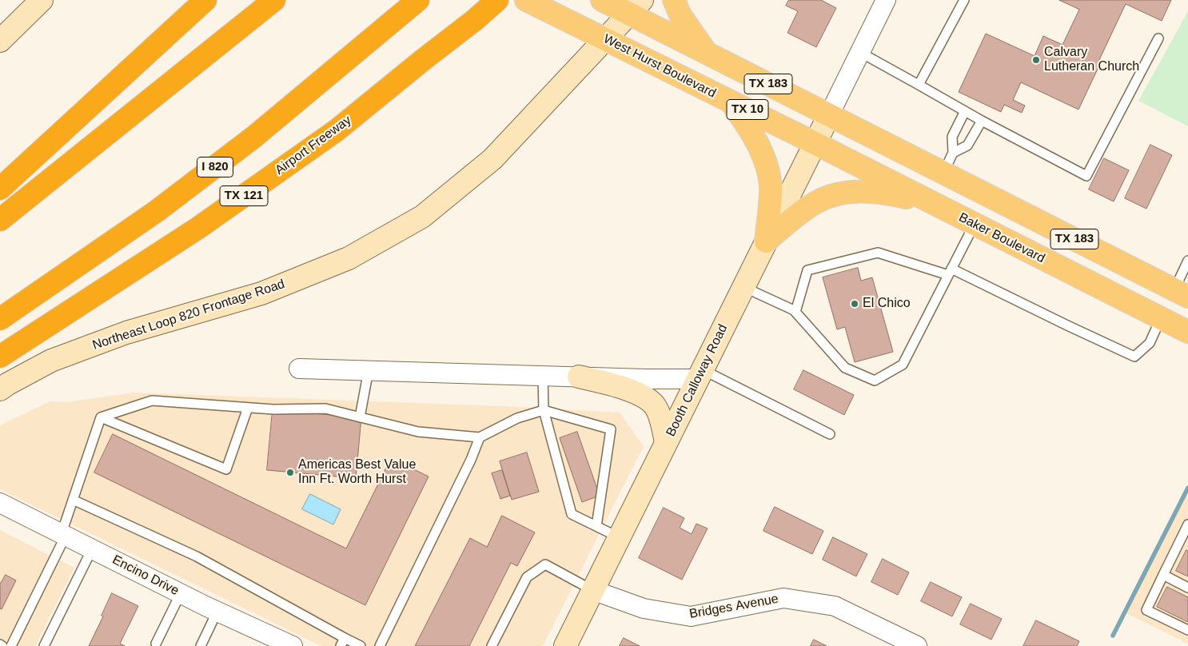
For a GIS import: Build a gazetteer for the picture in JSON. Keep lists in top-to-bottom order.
{
  "streets": {
    "highway": ["Airport Freeway", "I 820", "TX 121"],
    "main road": [
      "West Hurst Boulevard",
      "TX 183",
      "TX 10",
      "Baker Boulevard",
      "Northeast Loop 820 Frontage Road",
      "Booth Calloway Road"
    ],
    "street": ["Encino Drive", "Bridges Avenue"]
  },
  "crossings": [
    ["West Hurst Boulevard", "Baker Boulevard"],
    ["West Hurst Boulevard", "Northeast Loop 820 Frontage Road"],
    ["West Hurst Boulevard", "Booth Calloway Road"],
    ["TX 183", "Northeast Loop 820 Frontage Road"],
    ["TX 183", "Booth Calloway Road"],
    ["Baker Boulevard", "Booth Calloway Road"],
    ["Booth Calloway Road", "Bridges Avenue"]
  ],
  "places": ["Calvary Lutheran Church", "El Chico", "Americas Best Value Inn Ft. Worth Hurst"]
}
